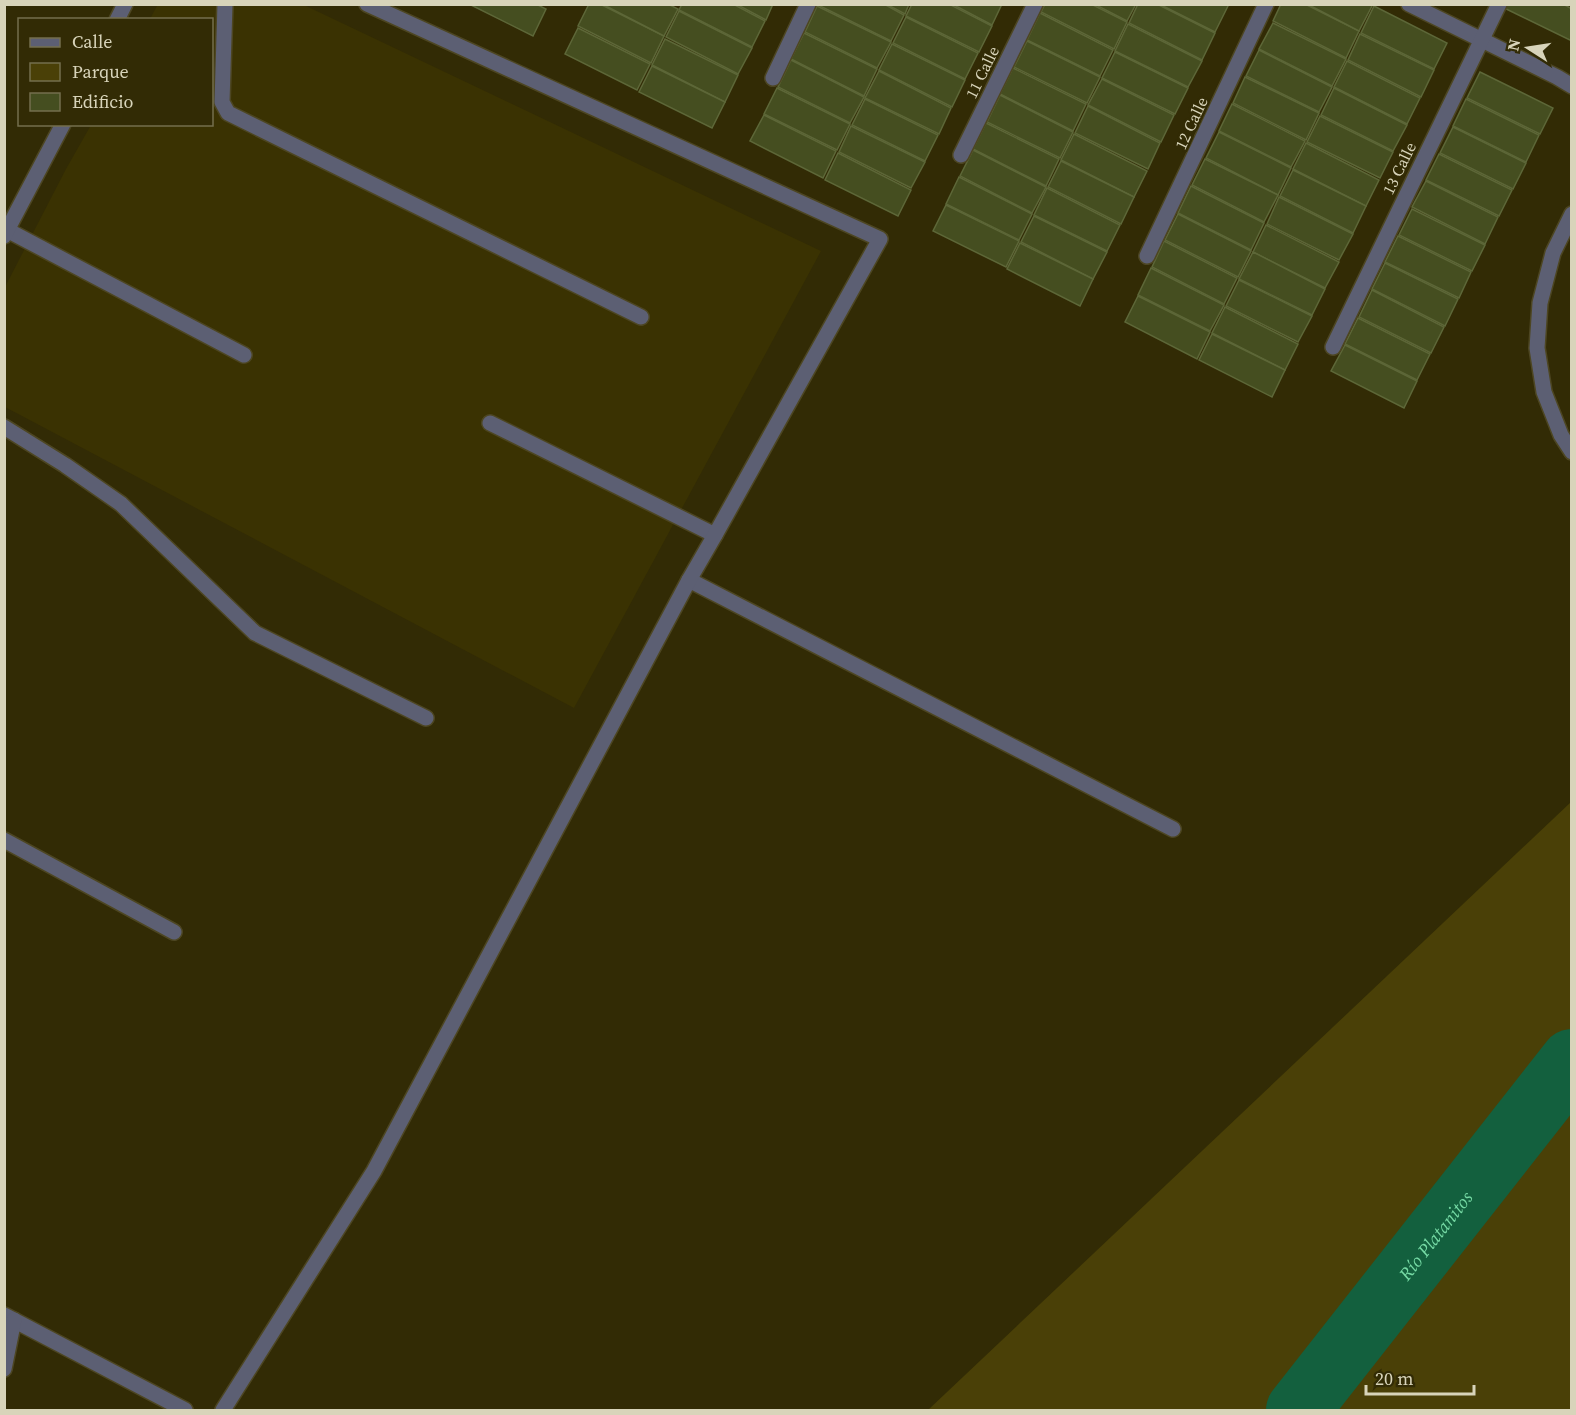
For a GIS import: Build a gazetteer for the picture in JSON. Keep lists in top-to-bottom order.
{
  "streets": {
    "street": ["11 Calle", "12 Calle", "13 Calle"]
  },
  "water": ["Río Platanitos"],
  "legend": ["Calle", "Parque", "Edificio"],
  "scale_bar": "20 m",
  "north": "left"
}
